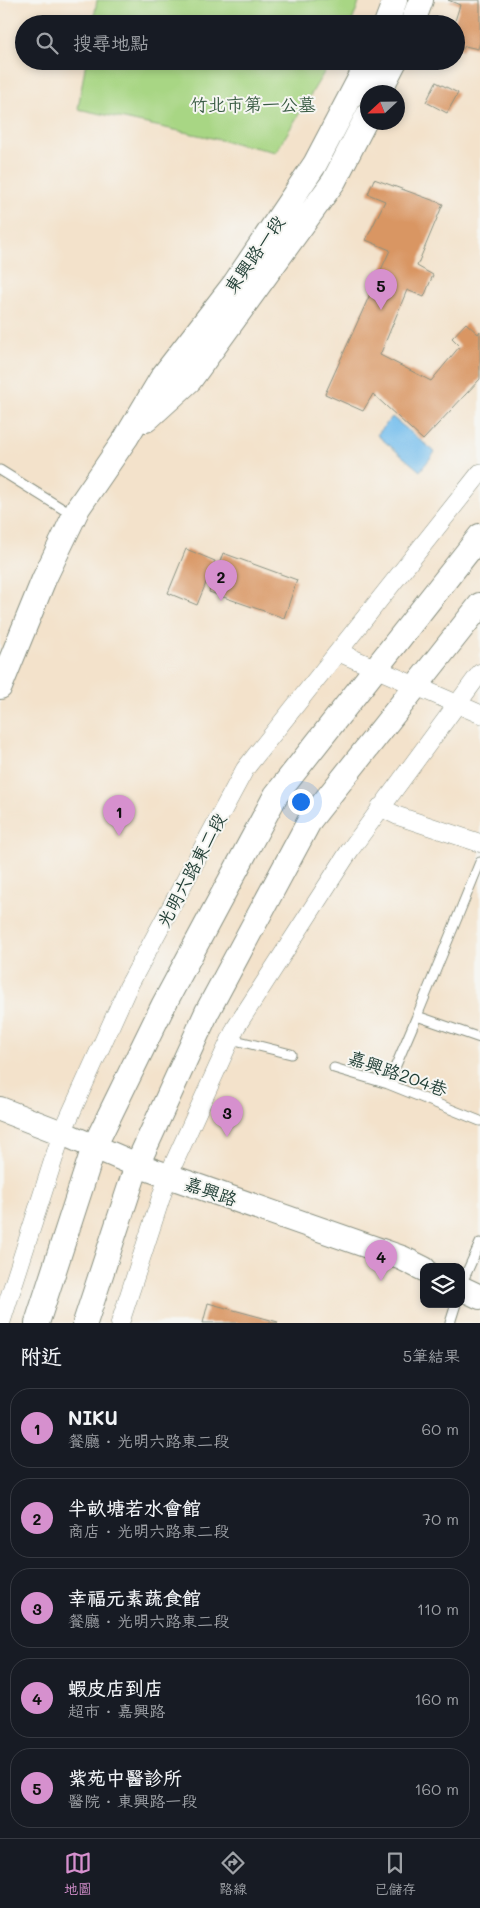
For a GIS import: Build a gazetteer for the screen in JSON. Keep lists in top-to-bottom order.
{
  "streets": {
    "main road": ["東興路一段", "嘉興路"],
    "street": ["光明六路東二段"],
    "lane": ["嘉興路204巷"]
  },
  "crossings": [
    ["光明六路東二段", "嘉興路"]
  ],
  "parks": ["竹北市第一公墓"],
  "north": "left",
  "page": {
    "search": "搜尋地點",
    "pins": [
      "5",
      "2",
      "1",
      "3",
      "4"
    ],
    "heading": ["附近", "5筆結果"],
    "list": [
      {
        "mark": "1",
        "name": "NIKU",
        "note": "餐廳 · 光明六路東二段",
        "value": "60 m"
      },
      {
        "mark": "2",
        "name": "半畝塘若水會館",
        "note": "商店 · 光明六路東二段",
        "value": "70 m"
      },
      {
        "mark": "3",
        "name": "幸福元素蔬食館",
        "note": "餐廳 · 光明六路東二段",
        "value": "110 m"
      },
      {
        "mark": "4",
        "name": "蝦皮店到店",
        "note": "超市 · 嘉興路",
        "value": "160 m"
      },
      {
        "mark": "5",
        "name": "紫苑中醫診所",
        "note": "醫院 · 東興路一段",
        "value": "160 m"
      }
    ],
    "nav": ["地圖", "路線", "已儲存"]
  }
}
